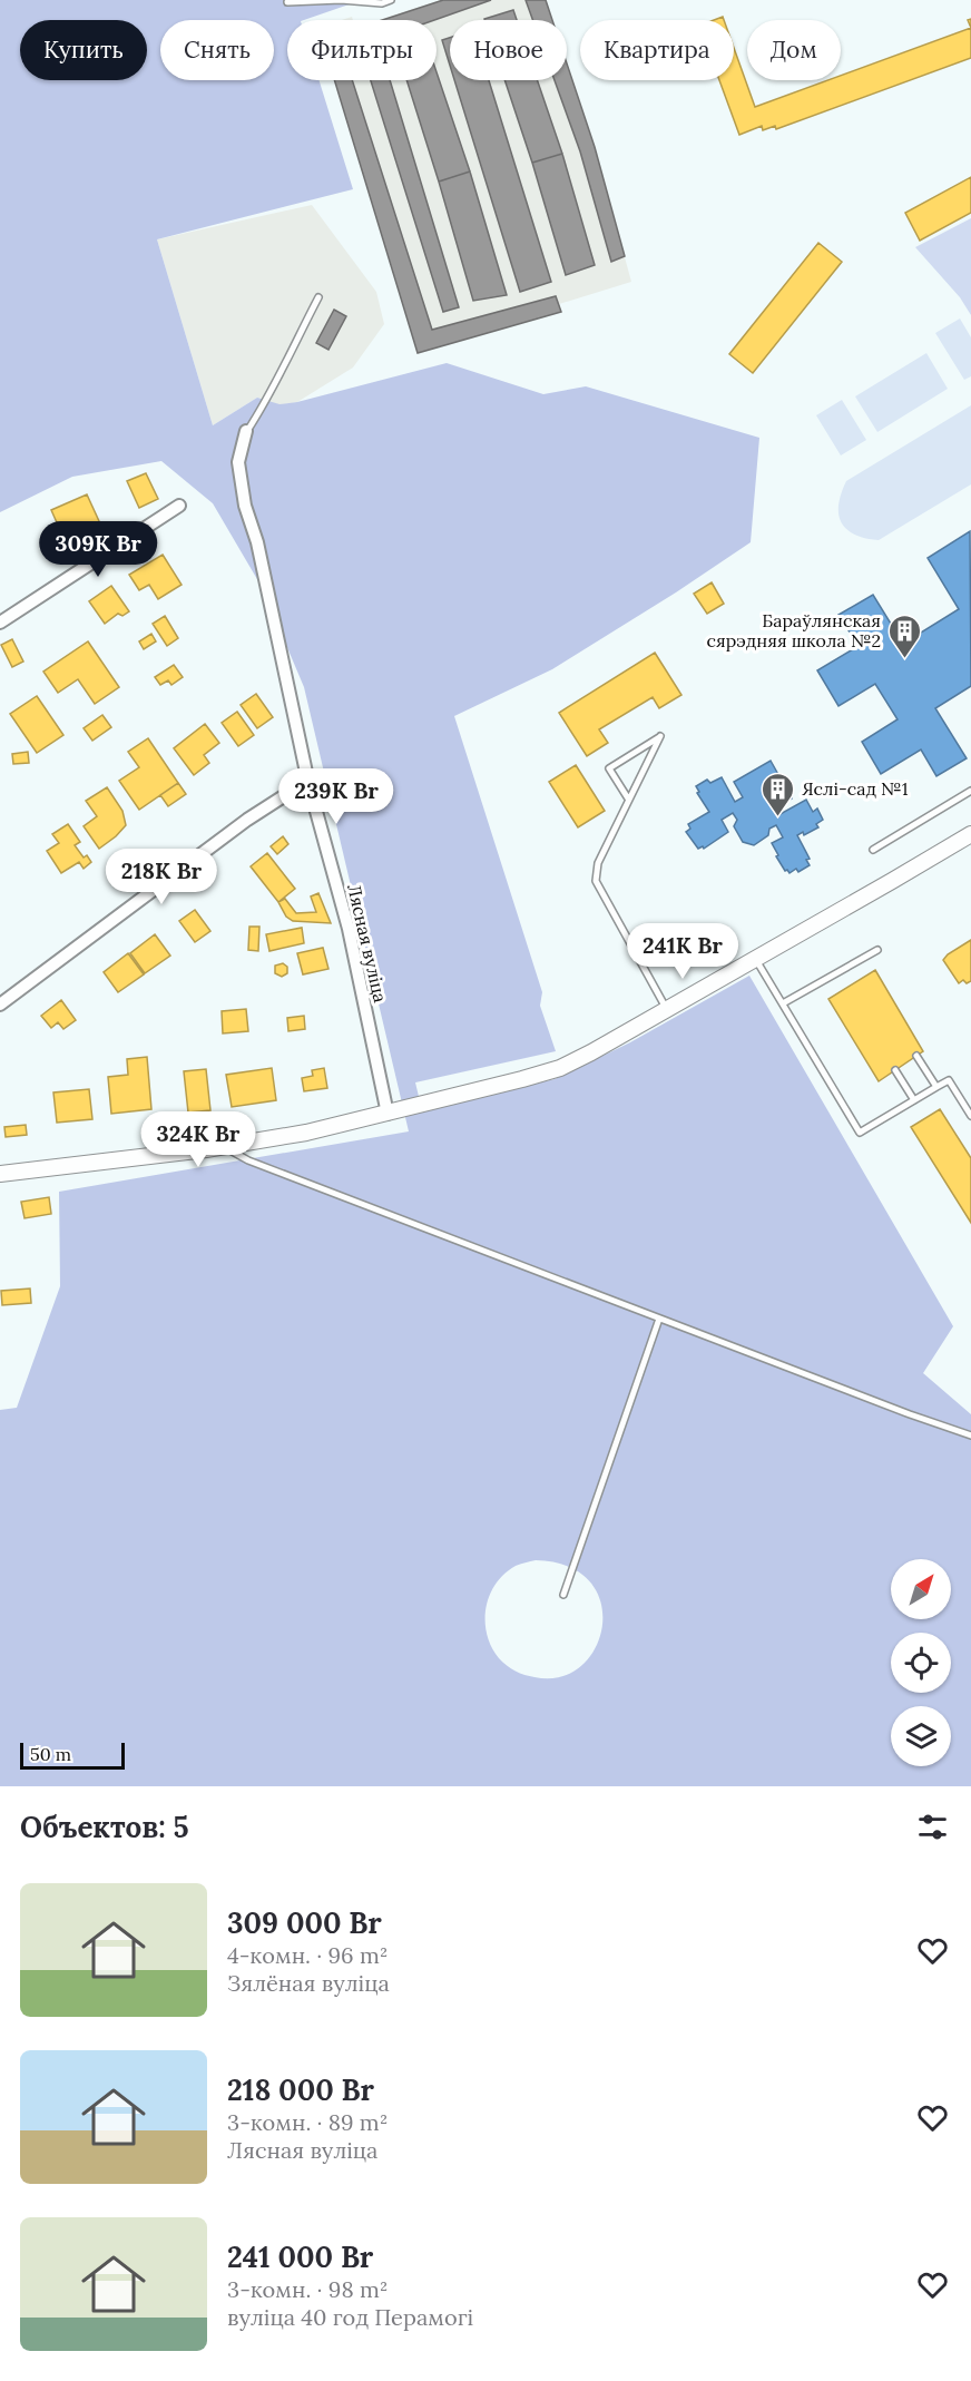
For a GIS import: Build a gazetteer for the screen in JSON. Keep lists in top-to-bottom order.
{
  "streets": {
    "street": ["Лясная вуліца"]
  },
  "places": {
    "building": ["Бараўлянская сярэдняя школа №2", "Яслі-сад №1"]
  },
  "scale_bar": "50 m",
  "north": "top right",
  "page": {
    "chip": [
      "Купить",
      "Снять",
      "Фильтры",
      "Новое",
      "Квартира",
      "Дом"
    ],
    "price": [
      "309K Br",
      "239K Br",
      "218K Br",
      "241K Br",
      "324K Br"
    ],
    "scale": "50 m",
    "heading": "Объектов: 5",
    "list": [
      {
        "name": "309 000 Br",
        "note": "4-комн. · 96 m² · Зялёная вуліца"
      },
      {
        "name": "218 000 Br",
        "note": "3-комн. · 89 m² · Лясная вуліца"
      },
      {
        "name": "241 000 Br",
        "note": "3-комн. · 98 m² · вуліца 40 год Перамогі"
      }
    ]
  }
}
